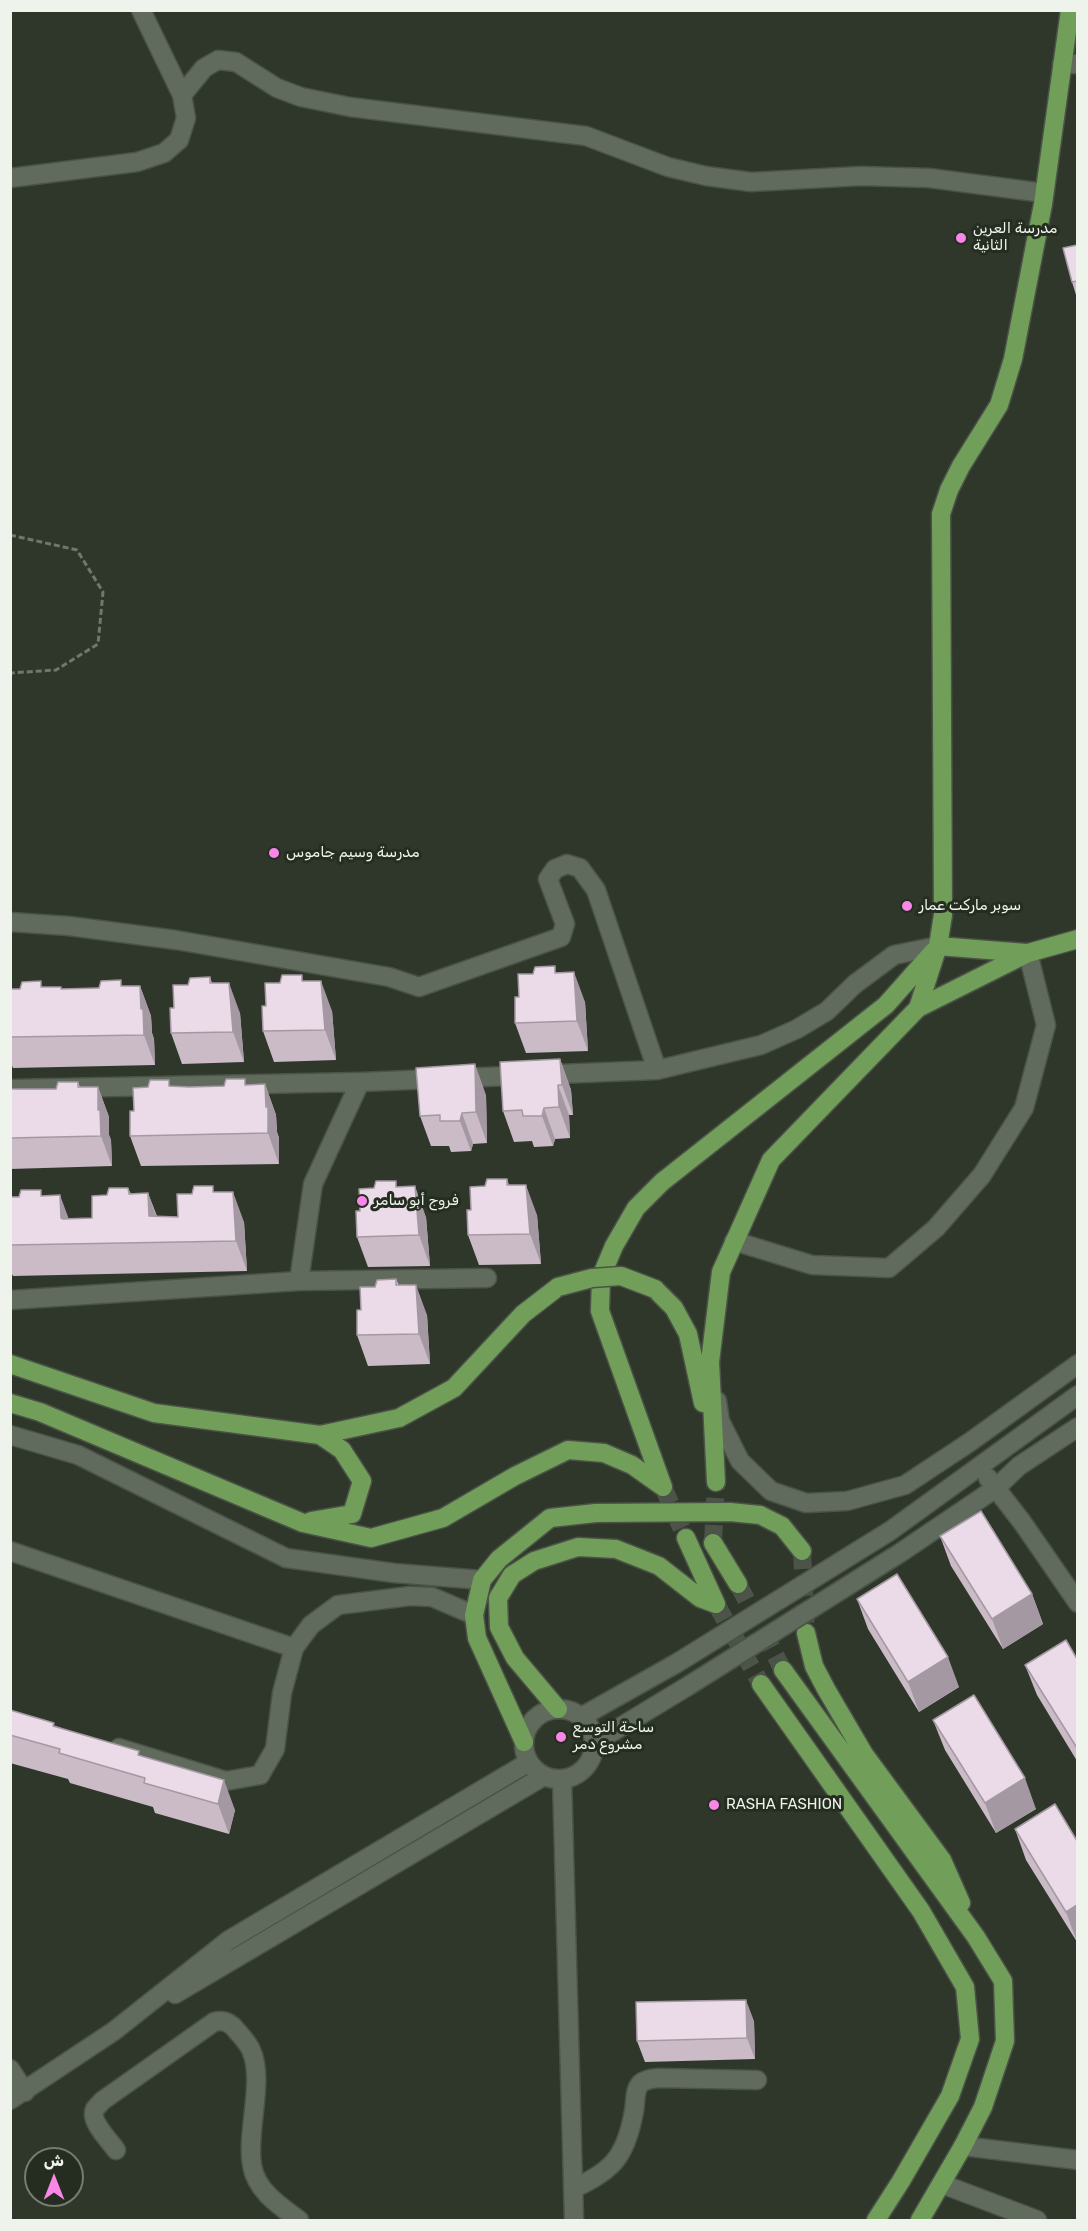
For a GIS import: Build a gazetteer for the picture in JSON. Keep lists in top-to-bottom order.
{
  "places": [
    "مدرسة العرين الثانية",
    "مدرسة وسيم جاموس",
    "سوبر ماركت عمار",
    "فروج أبو سامر",
    "ساحة التوسع مشروع دمر",
    "RASHA FASHION"
  ],
  "north": "top"
}
